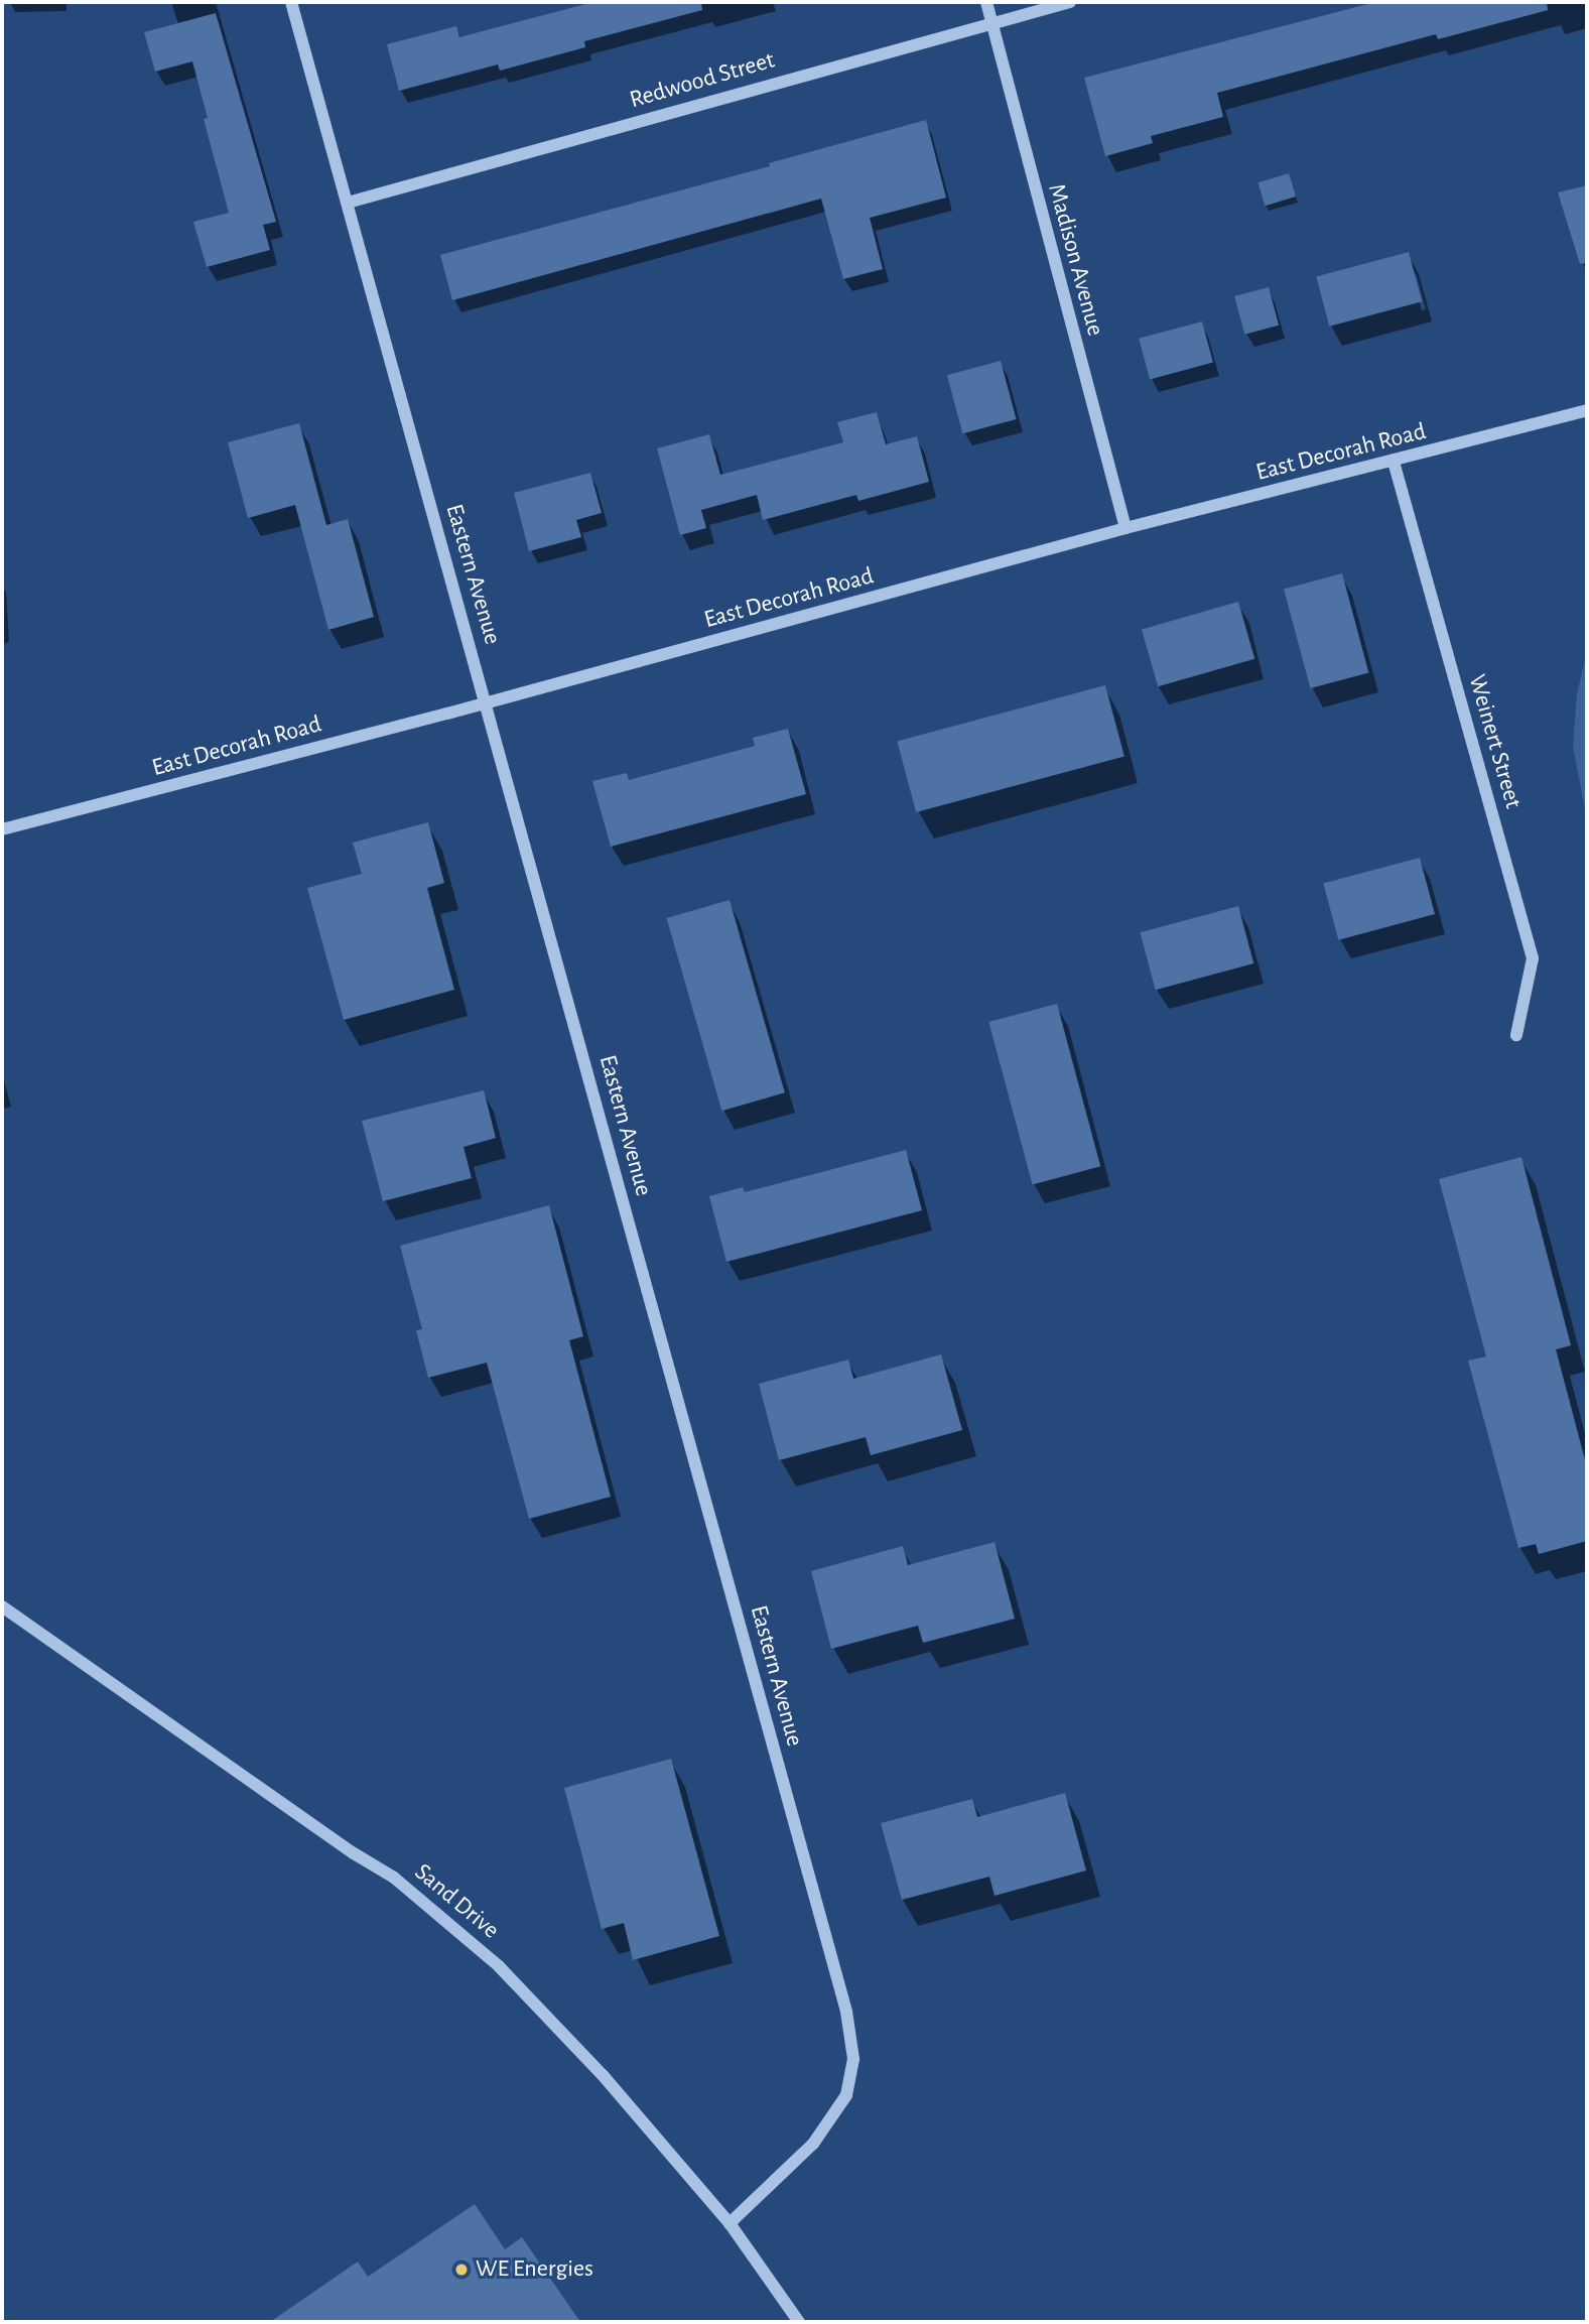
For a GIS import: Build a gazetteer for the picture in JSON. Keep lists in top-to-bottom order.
{
  "streets": {
    "street": [
      "Redwood Street",
      "Madison Avenue",
      "East Decorah Road",
      "Eastern Avenue",
      "Weinert Street",
      "Sand Drive"
    ]
  },
  "crossings": [
    ["Redwood Street", "Madison Avenue"],
    ["Redwood Street", "Eastern Avenue"],
    ["Madison Avenue", "East Decorah Road"],
    ["East Decorah Road", "Eastern Avenue"],
    ["East Decorah Road", "Weinert Street"],
    ["Eastern Avenue", "Sand Drive"]
  ],
  "places": ["WE Energies"]
}
